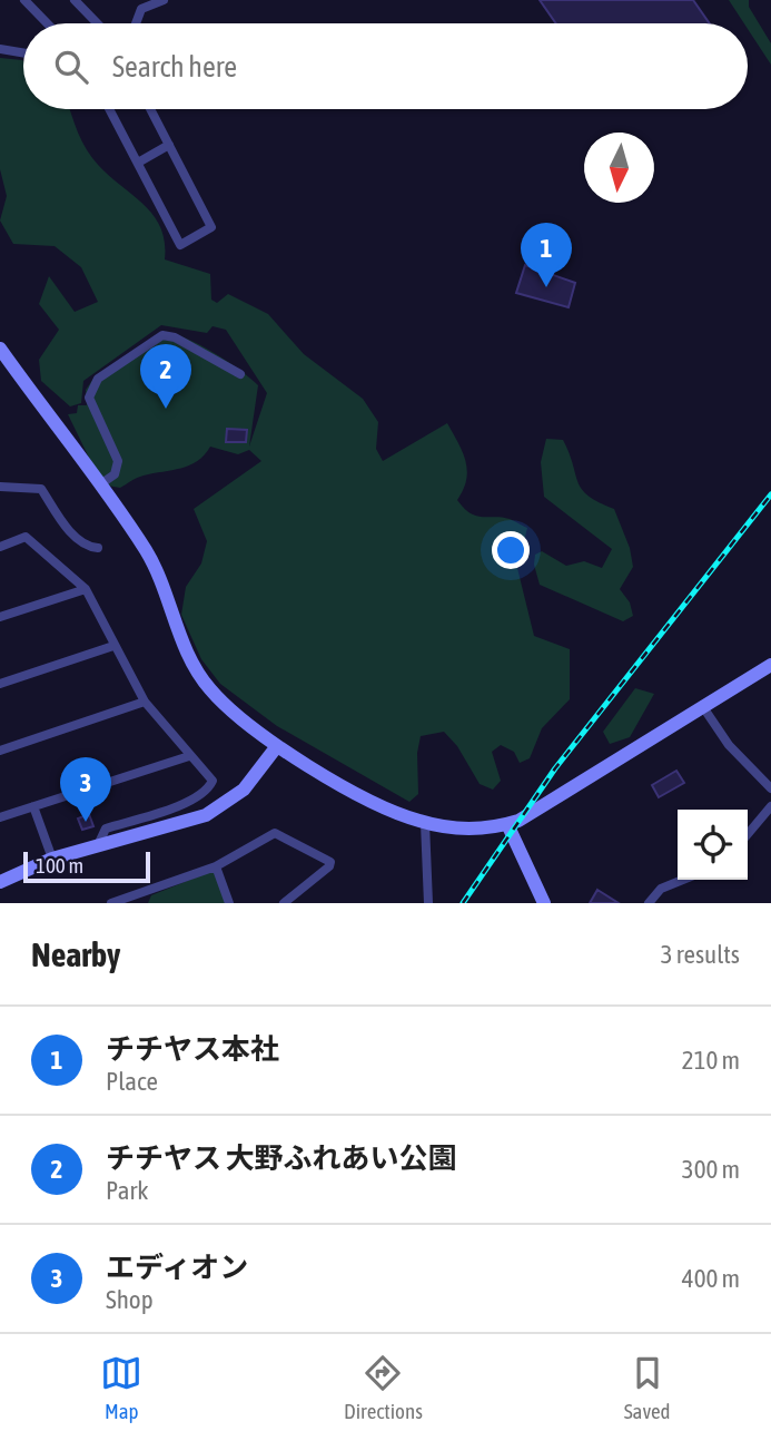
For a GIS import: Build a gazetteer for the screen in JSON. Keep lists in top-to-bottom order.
{
  "scale_bar": "100 m",
  "north": "bottom",
  "page": {
    "search": "Search here",
    "pins": ["1", "2", "3"],
    "scale": "100 m",
    "heading": ["Nearby", "3 results"],
    "list": [
      {
        "mark": "1",
        "name": "チチヤス本社",
        "note": "Place",
        "value": "210 m"
      },
      {
        "mark": "2",
        "name": "チチヤス 大野ふれあい公園",
        "note": "Park",
        "value": "300 m"
      },
      {
        "mark": "3",
        "name": "エディオン",
        "note": "Shop",
        "value": "400 m"
      }
    ],
    "nav": ["Map", "Directions", "Saved"]
  }
}
